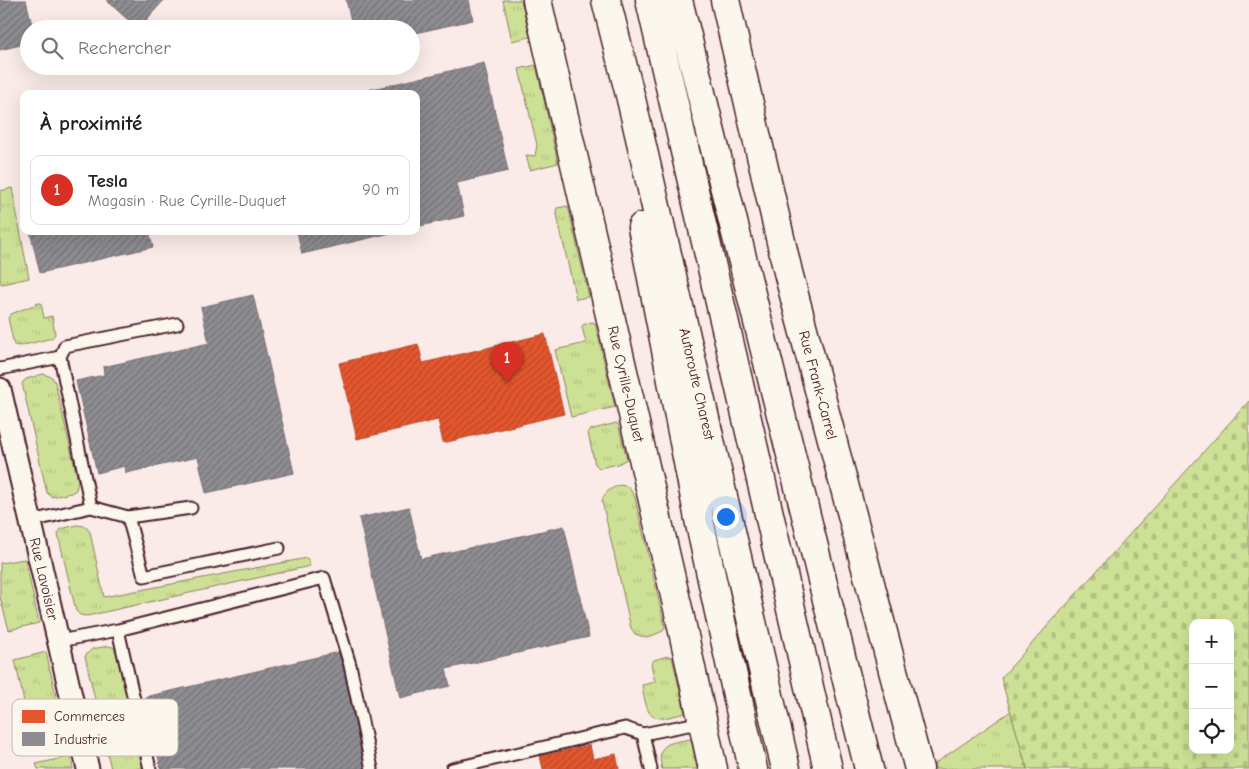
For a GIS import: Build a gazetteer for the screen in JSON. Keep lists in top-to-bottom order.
{
  "streets": {
    "main road": ["Rue Cyrille-Duquet", "Autoroute Charest", "Rue Frank-Carrel"],
    "street": ["Rue Lavoisier"]
  },
  "legend": ["Commerces", "Industrie"],
  "page": {
    "search": "Rechercher",
    "heading": "À proximité",
    "list": [
      {
        "mark": "1",
        "name": "Tesla",
        "note": "Magasin · Rue Cyrille-Duquet",
        "value": "90 m"
      }
    ],
    "pins": "1",
    "map_buttons": ["+", "−"]
  }
}
